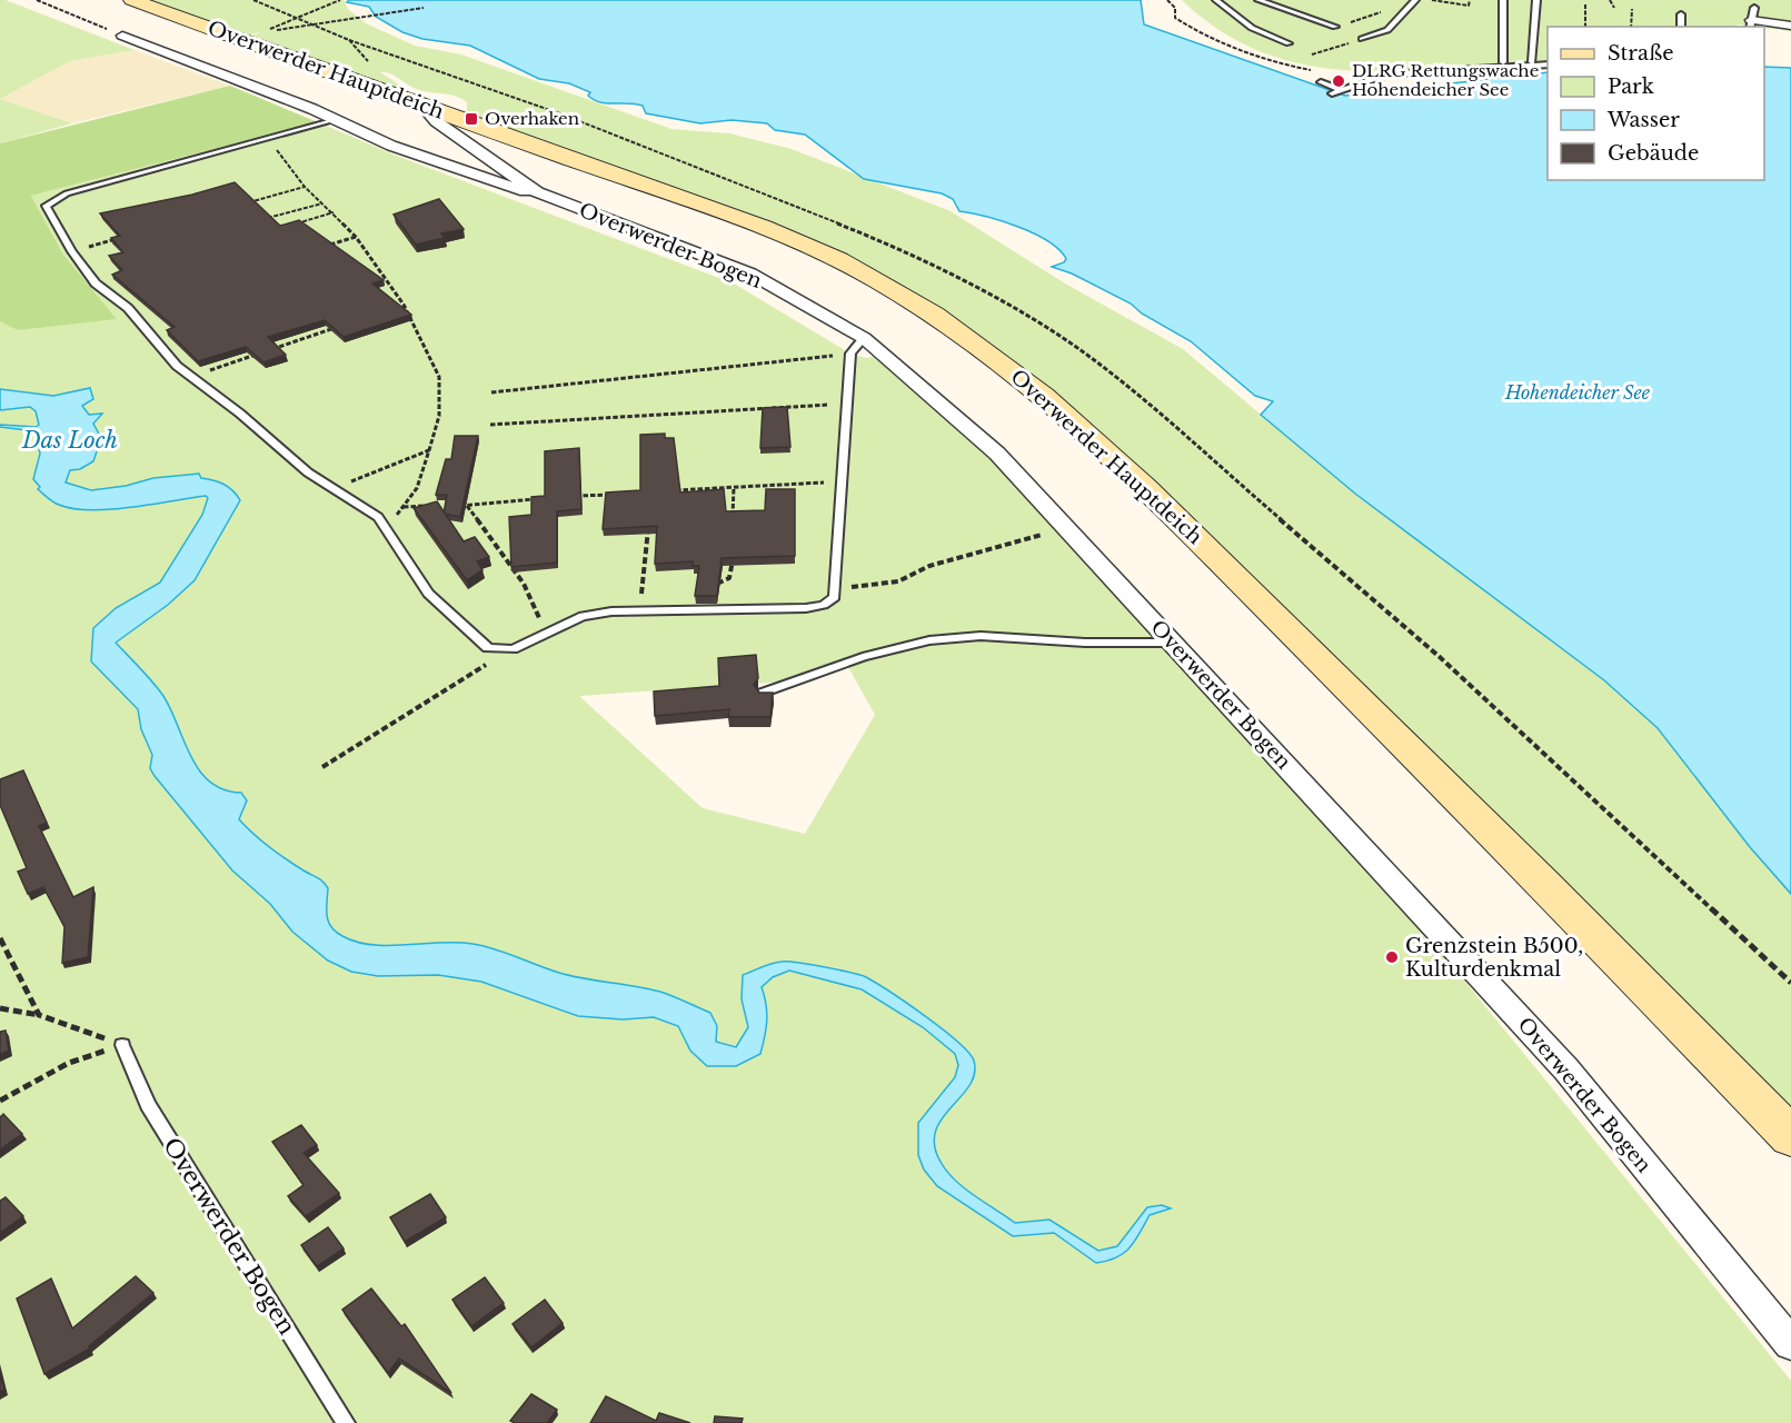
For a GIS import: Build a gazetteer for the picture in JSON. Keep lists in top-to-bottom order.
{
  "streets": {
    "street": ["Overwerder Hauptdeich", "Overwerder Bogen"]
  },
  "crossings": [
    ["Overwerder Hauptdeich", "Overwerder Bogen"]
  ],
  "water": ["Hohendeicher See", "Das Loch"],
  "places": {
    "other": ["DLRG Rettungswache Hohendeicher See", "Grenzstein B500, Kulturdenkmal"],
    "transit": ["Overhaken"]
  },
  "legend": [
    "Straße",
    "Park",
    "Wasser",
    "Gebäude"
  ]
}
